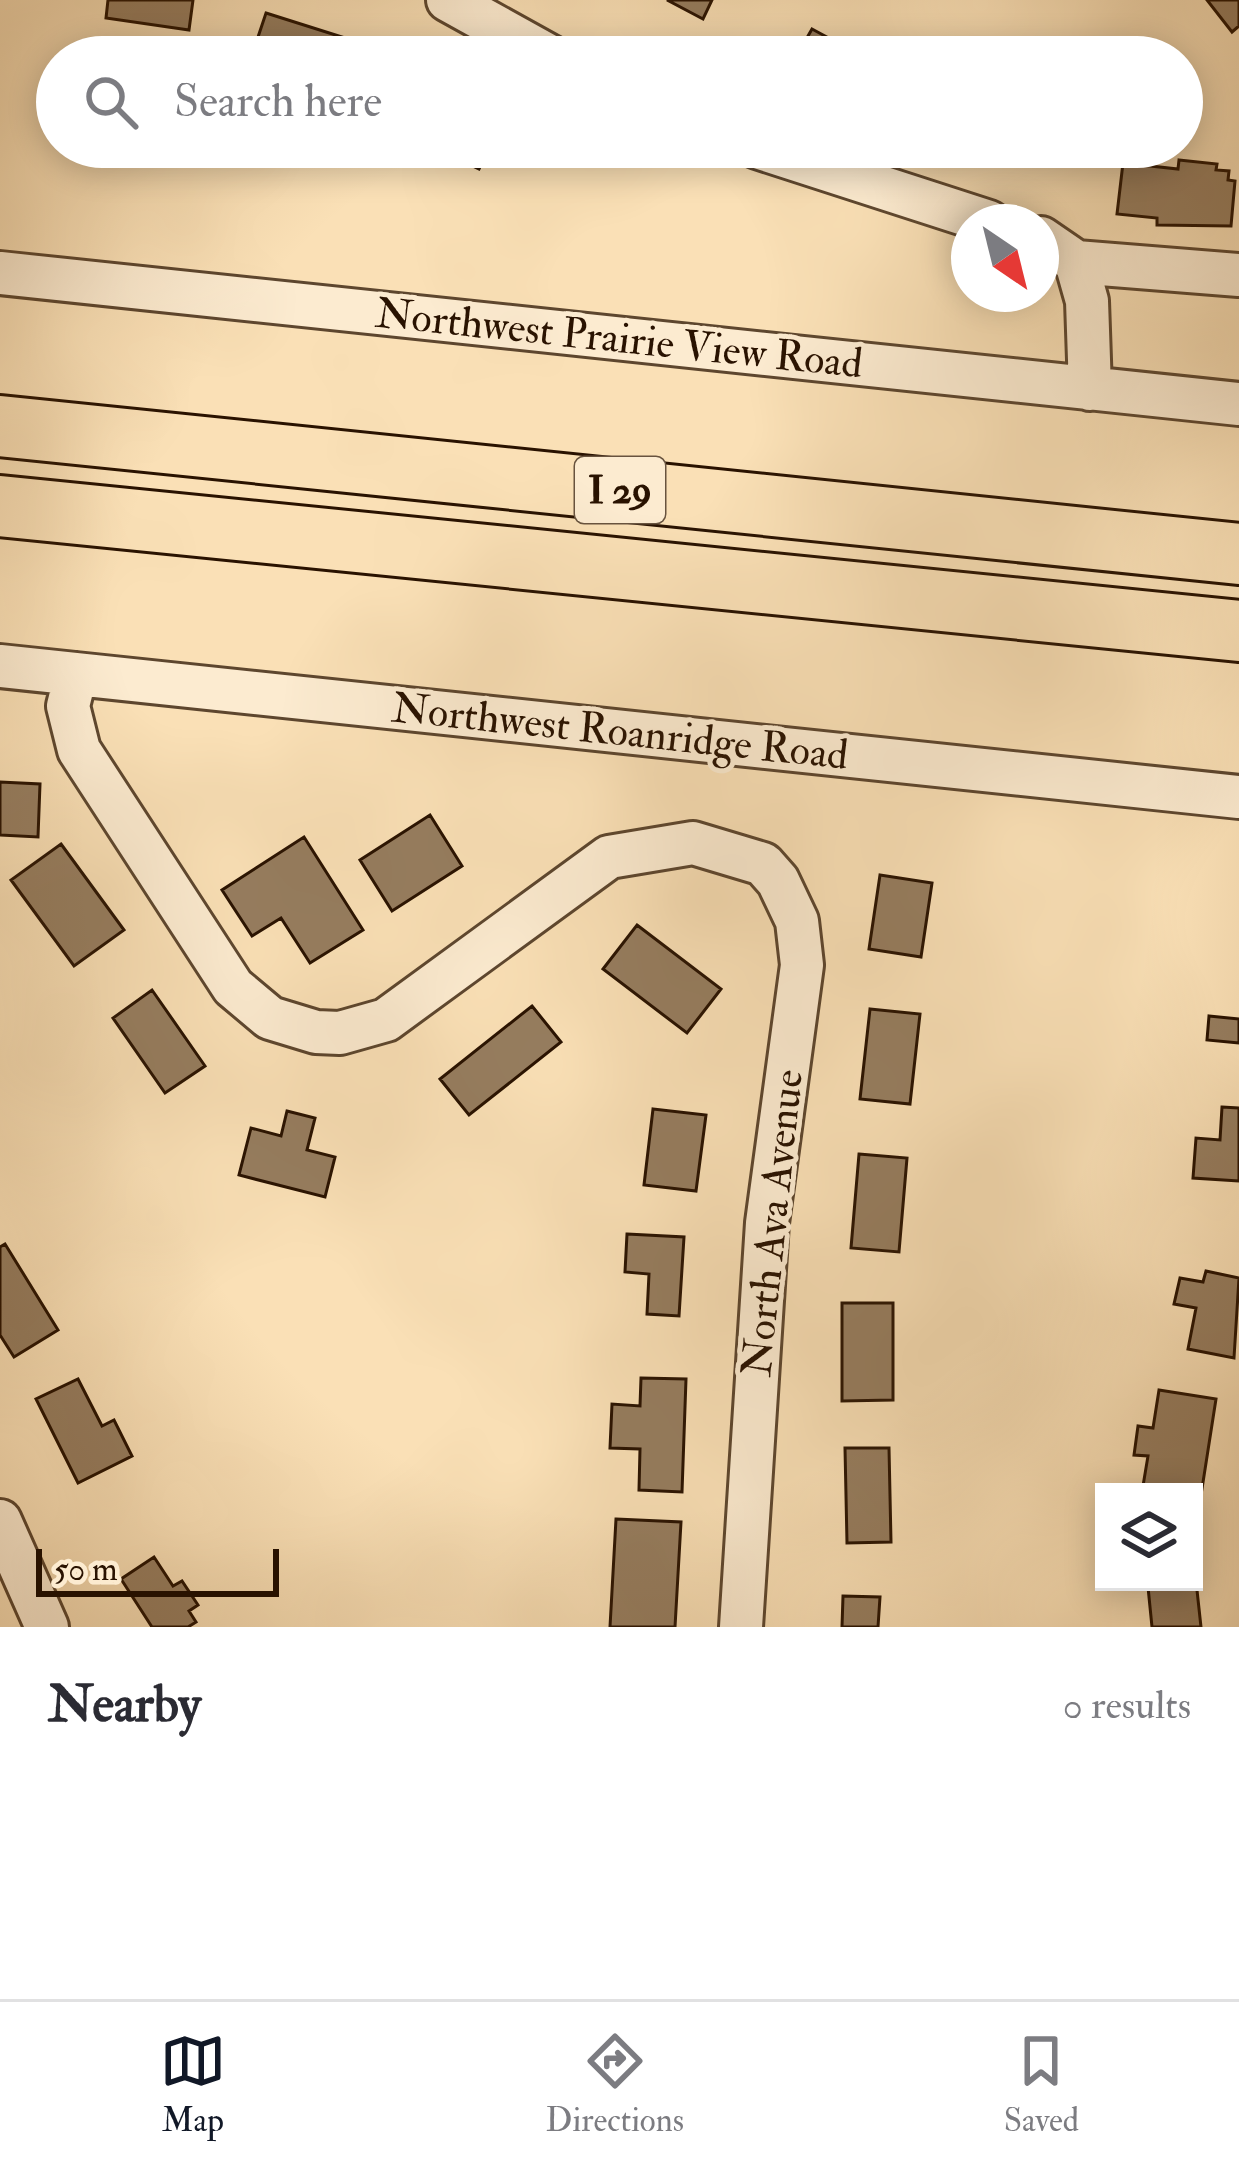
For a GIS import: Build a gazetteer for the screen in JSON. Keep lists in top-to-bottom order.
{
  "streets": {
    "highway": ["I 29"],
    "street": ["Northwest Prairie View Road", "Northwest Roanridge Road", "North Ava Avenue"]
  },
  "crossings": [
    ["Northwest Roanridge Road", "North Ava Avenue"]
  ],
  "scale_bar": "50 m",
  "north": "bottom right",
  "page": {
    "search": "Search here",
    "scale": "50 m",
    "heading": ["Nearby", "0 results"],
    "nav": ["Map", "Directions", "Saved"]
  }
}
